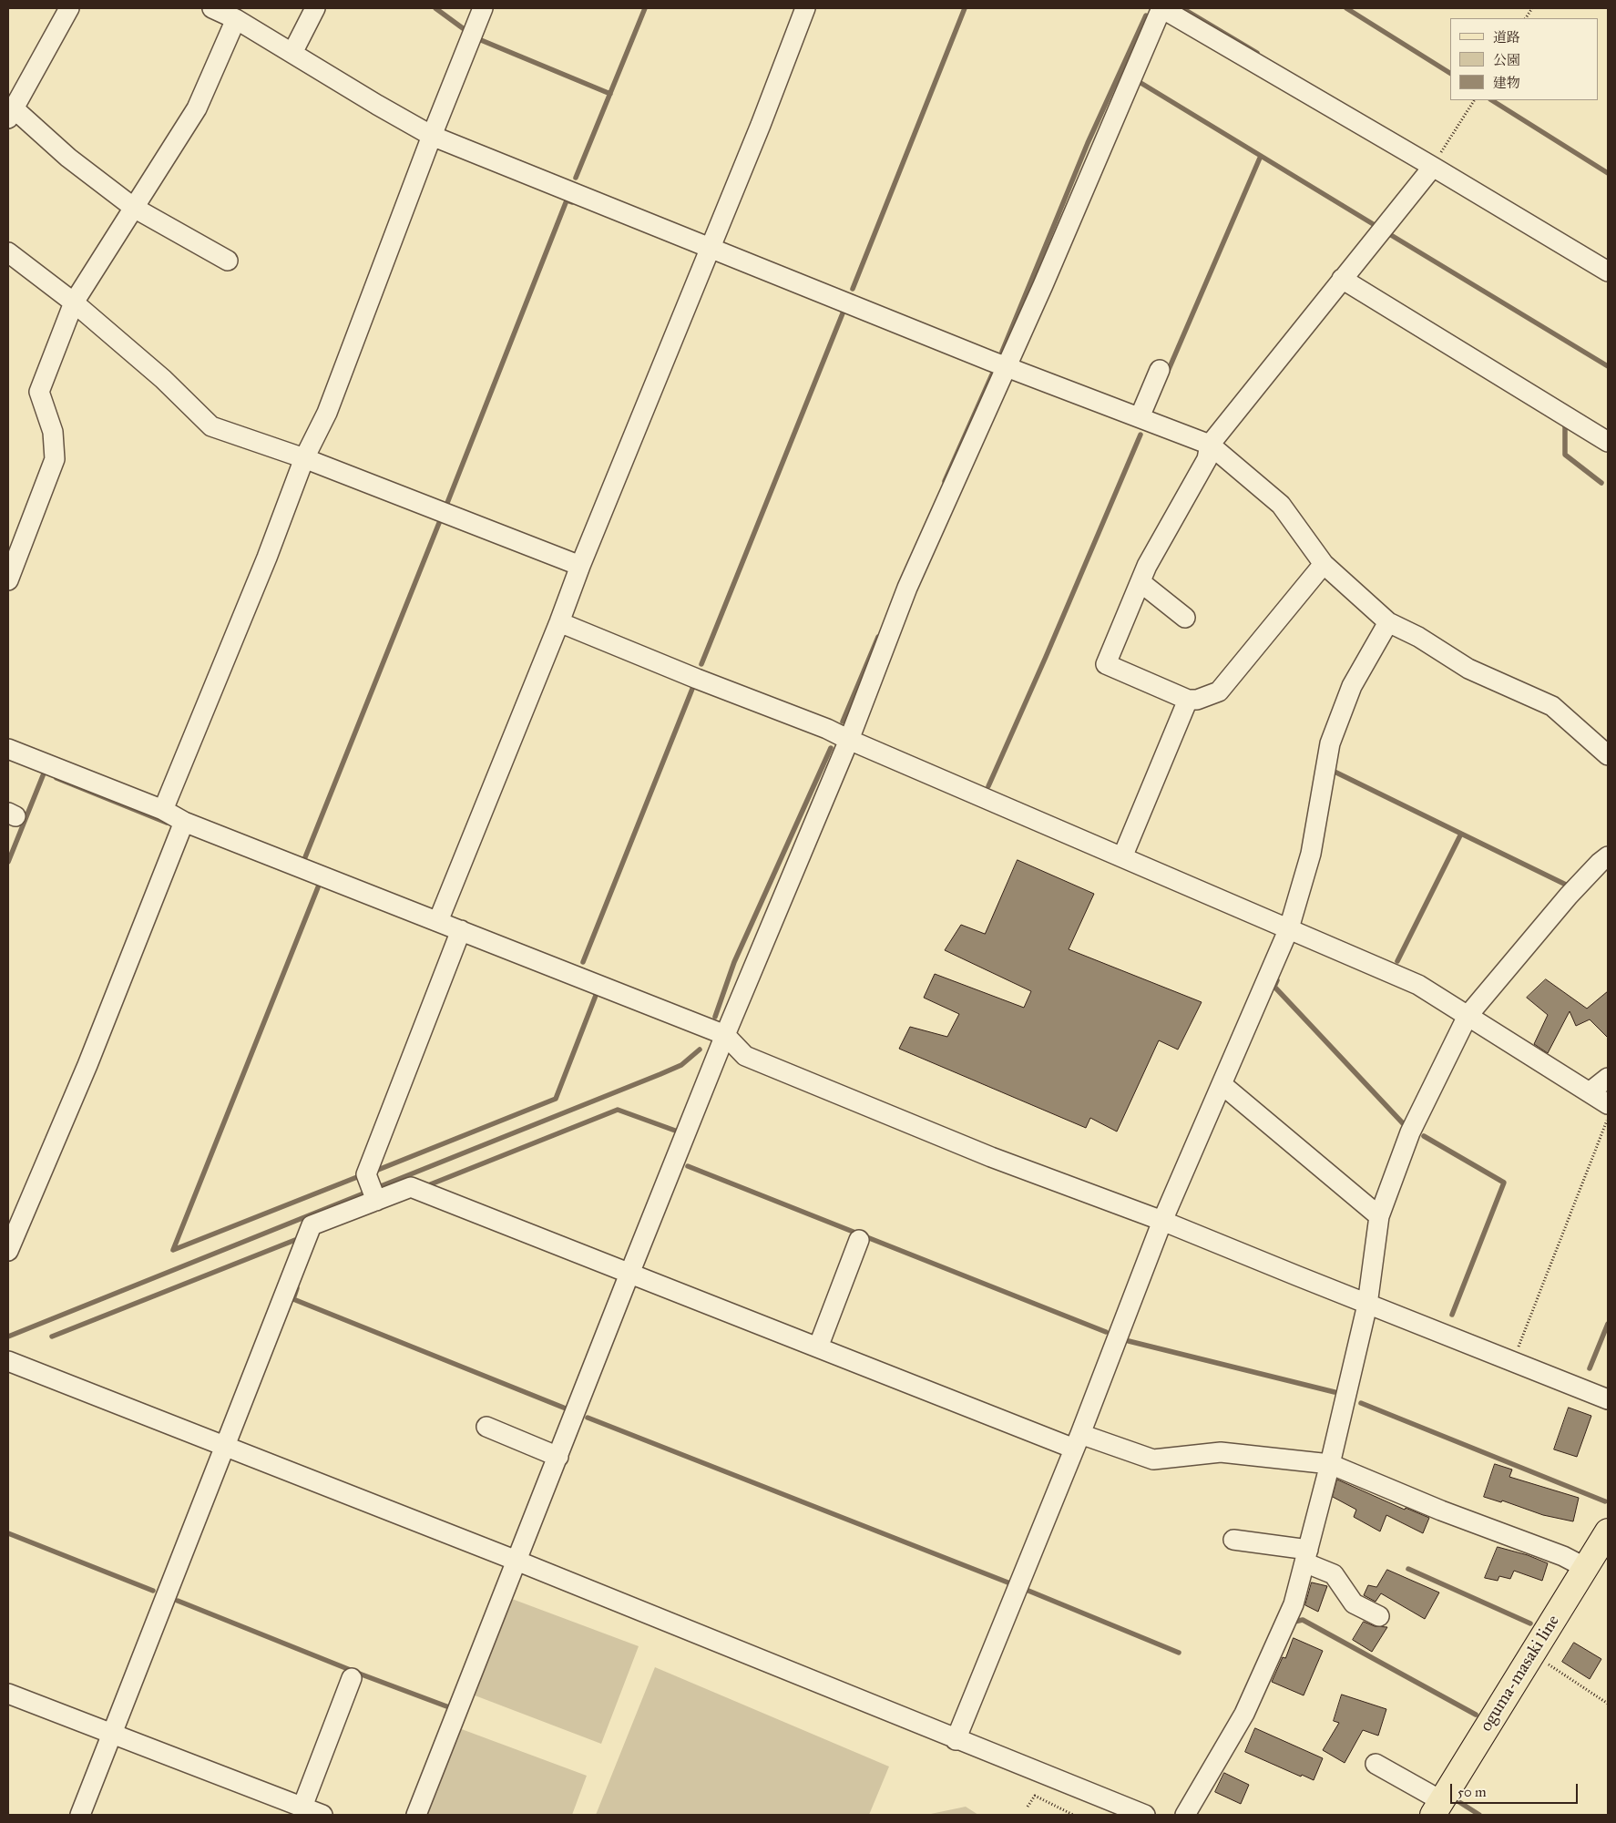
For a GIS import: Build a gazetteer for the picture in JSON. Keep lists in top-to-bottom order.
{
  "streets": {
    "main road": ["oguma-masaki line"]
  },
  "legend": ["道路", "公園", "建物"],
  "scale_bar": "50 m"
}
